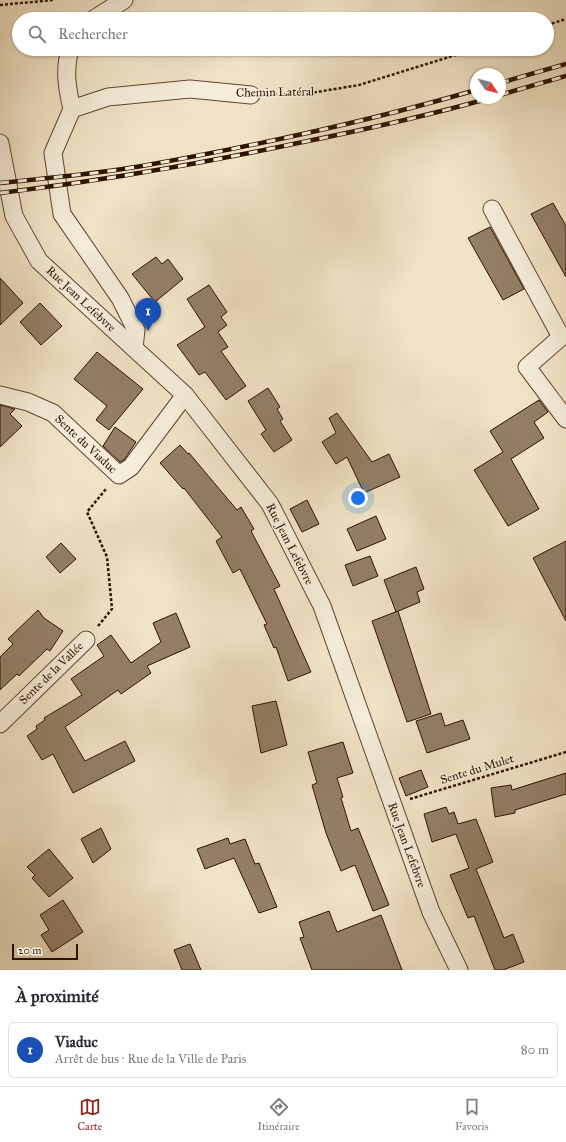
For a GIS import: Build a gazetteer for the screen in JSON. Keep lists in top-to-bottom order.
{
  "streets": {
    "street": [
      "Chemin Latéral",
      "Rue Jean Lefebvre",
      "Sente du Viaduc",
      "Sente de la Vallée"
    ],
    "path": ["Sente du Mulet"]
  },
  "crossings": [
    ["Rue Jean Lefebvre", "Sente du Viaduc"],
    ["Rue Jean Lefebvre", "Sente du Mulet"]
  ],
  "scale_bar": "20 m",
  "north": "bottom right",
  "page": {
    "search": "Rechercher",
    "pins": "1",
    "scale": "20 m",
    "heading": "À proximité",
    "list": [
      {
        "mark": "1",
        "name": "Viaduc",
        "note": "Arrêt de bus · Rue de la Ville de Paris",
        "value": "80 m"
      }
    ],
    "nav": ["Carte", "Itinéraire", "Favoris"]
  }
}
